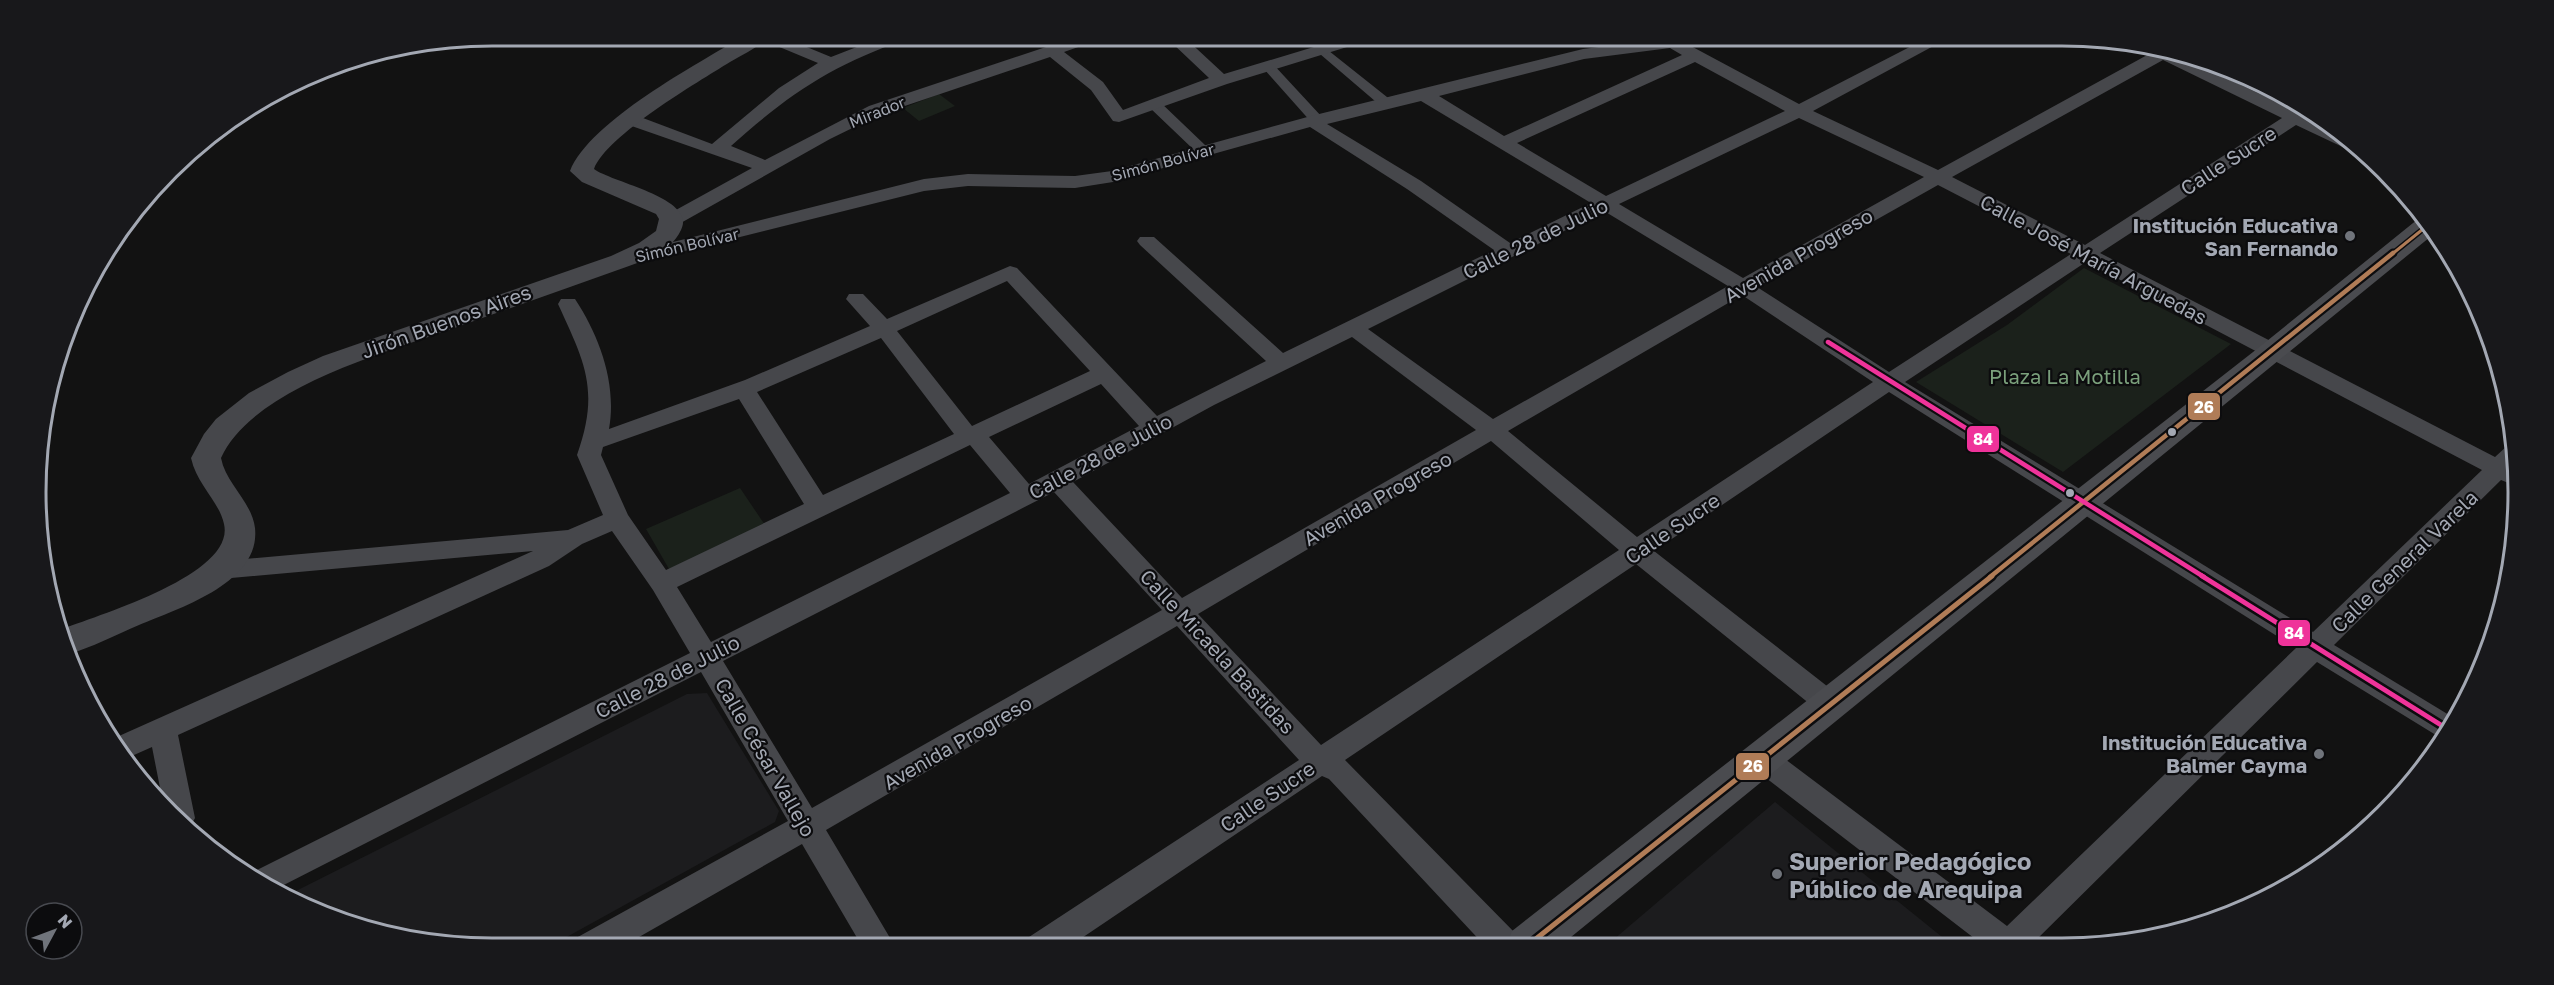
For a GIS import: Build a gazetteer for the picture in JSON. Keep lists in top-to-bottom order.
{
  "streets": {
    "street": [
      "Mirador",
      "Calle Sucre",
      "Simón Bolívar",
      "Calle 28 de Julio",
      "Avenida Progreso",
      "Calle José María Arguedas",
      "Jirón Buenos Aires",
      "Calle General Varela",
      "Calle Micaela Bastidas",
      "Calle César Vallejo"
    ]
  },
  "crossings": [
    ["Mirador", "Jirón Buenos Aires"],
    ["Calle Sucre", "Calle José María Arguedas"],
    ["Calle Sucre", "Calle Micaela Bastidas"],
    ["Simón Bolívar", "Jirón Buenos Aires"],
    ["Calle 28 de Julio", "Calle José María Arguedas"],
    ["Calle 28 de Julio", "Calle Micaela Bastidas"],
    ["Calle 28 de Julio", "Calle César Vallejo"],
    ["Avenida Progreso", "Calle José María Arguedas"],
    ["Avenida Progreso", "Calle Micaela Bastidas"],
    ["Avenida Progreso", "Calle César Vallejo"]
  ],
  "parks": ["Plaza La Motilla"],
  "places": ["Institución Educativa San Fernando", "Institución Educativa Balmer Cayma", "Superior Pedagógico Público de Arequipa"],
  "lines": ["transit line 26", "transit line 84"],
  "north": "top right"
}
